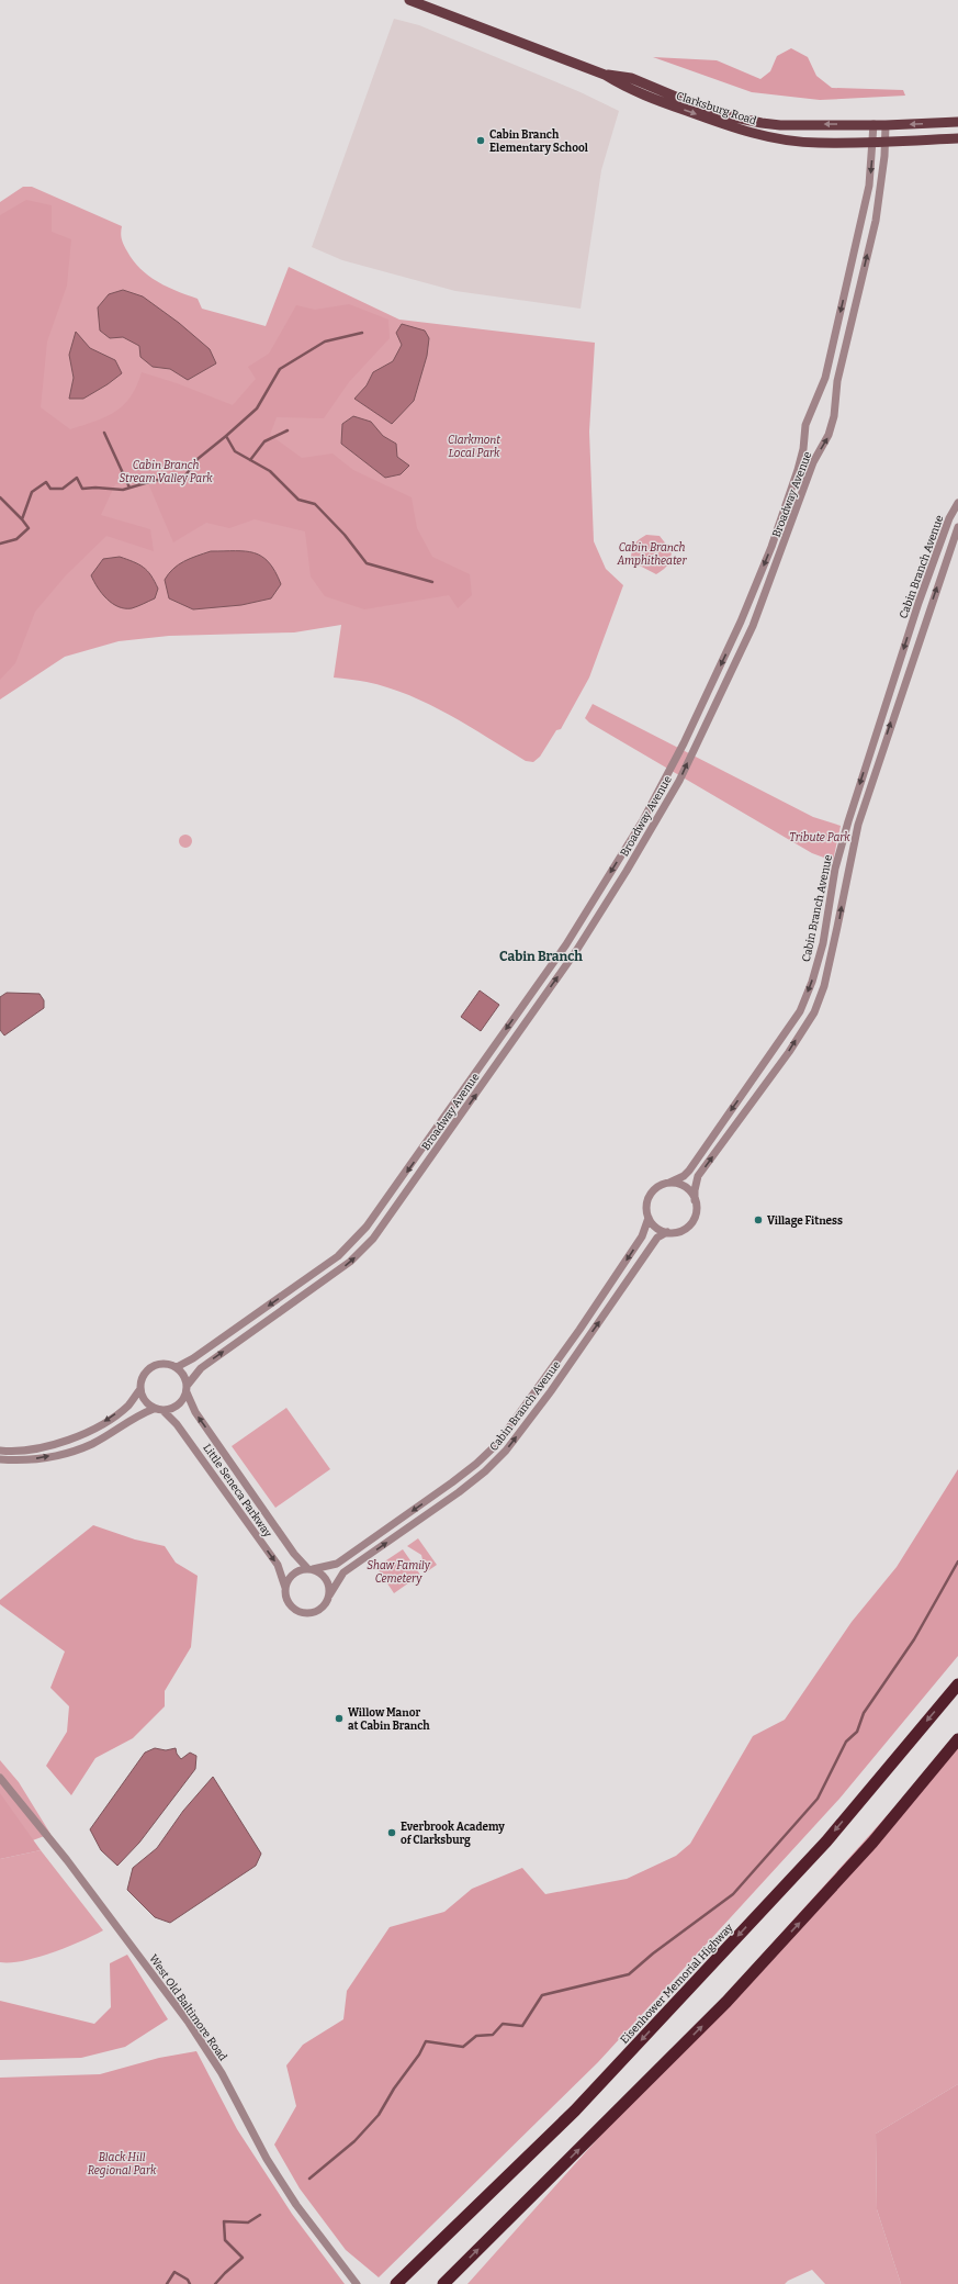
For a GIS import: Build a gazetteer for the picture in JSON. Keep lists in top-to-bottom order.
{
  "streets": {
    "highway": ["Eisenhower Memorial Highway"],
    "main road": ["Clarksburg Road"],
    "street": [
      "Broadway Avenue",
      "Cabin Branch Avenue",
      "Little Seneca Parkway",
      "West Old Baltimore Road"
    ]
  },
  "crossings": [
    ["Clarksburg Road", "Broadway Avenue"],
    ["Broadway Avenue", "Little Seneca Parkway"],
    ["Cabin Branch Avenue", "Little Seneca Parkway"]
  ],
  "districts": ["Cabin Branch"],
  "parks": [
    "Clarkmont Local Park",
    "Cabin Branch Stream Valley Park",
    "Cabin Branch Amphitheater",
    "Tribute Park",
    "Shaw Family Cemetery",
    "Black Hill Regional Park"
  ],
  "places": [
    "Cabin Branch Elementary School",
    "Village Fitness",
    "Willow Manor at Cabin Branch",
    "Everbrook Academy of Clarksburg"
  ]
}
